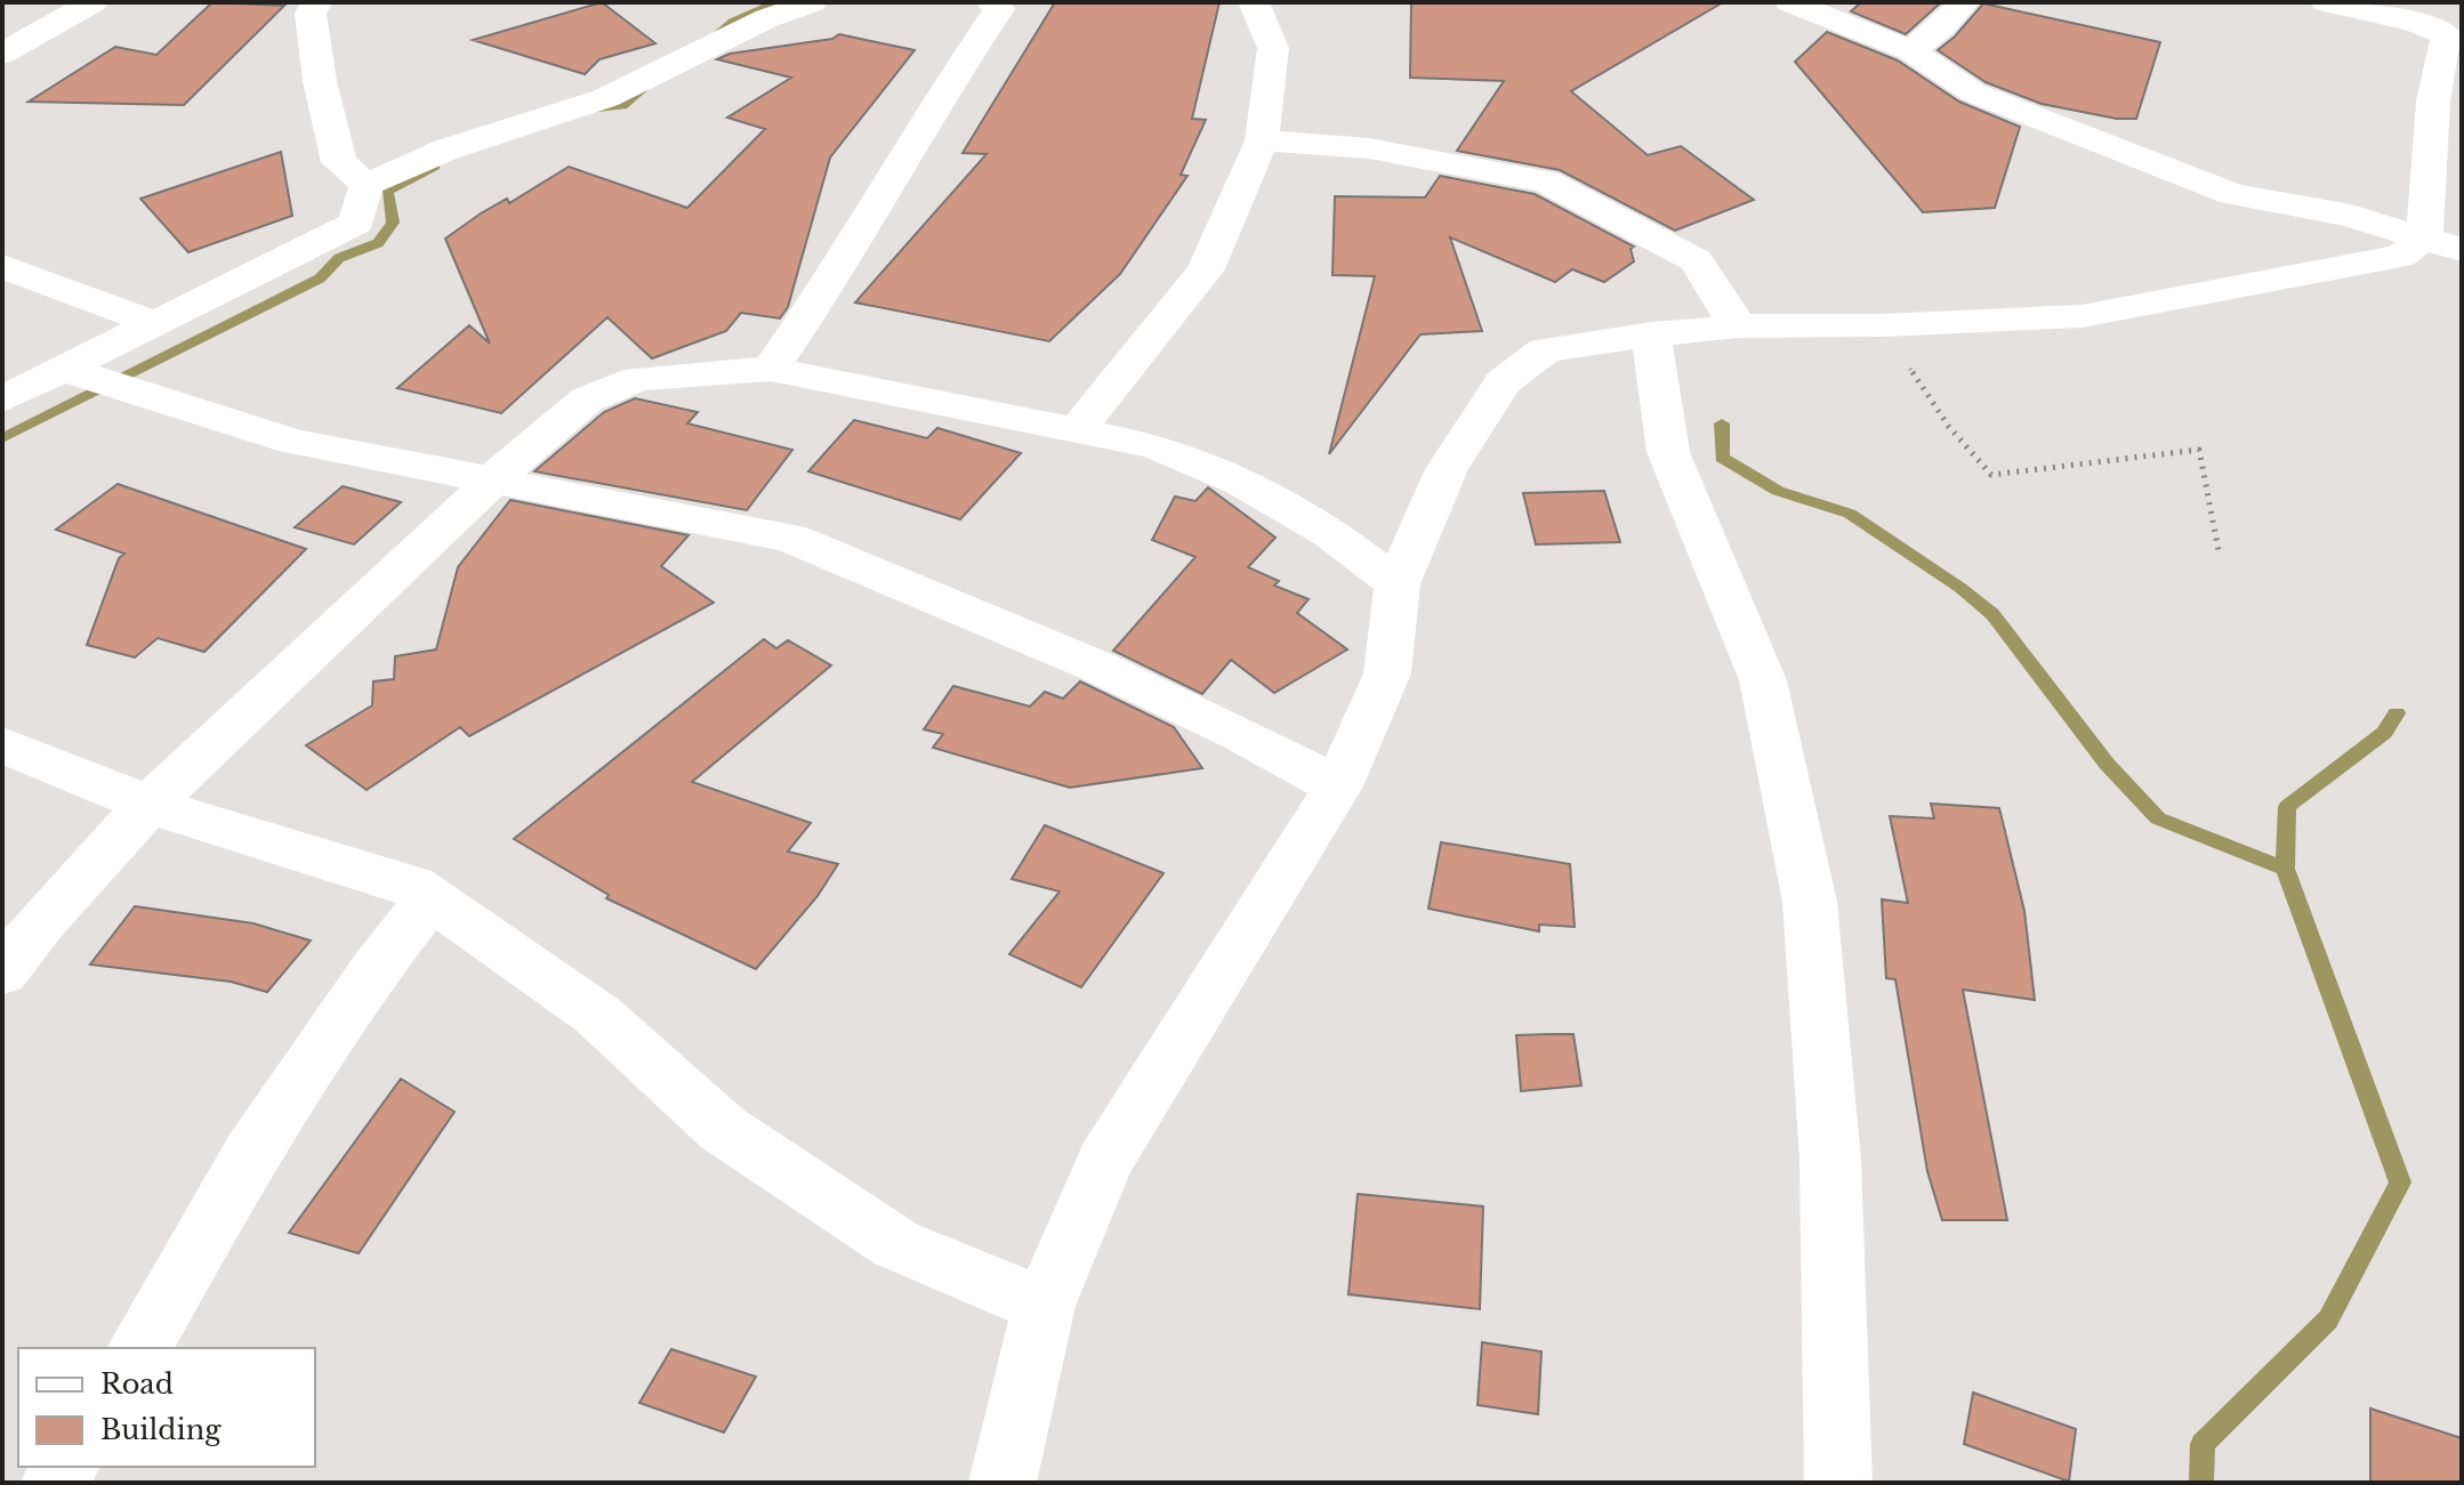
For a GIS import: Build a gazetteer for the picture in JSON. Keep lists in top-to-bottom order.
{
  "legend": ["Road", "Building"]
}
